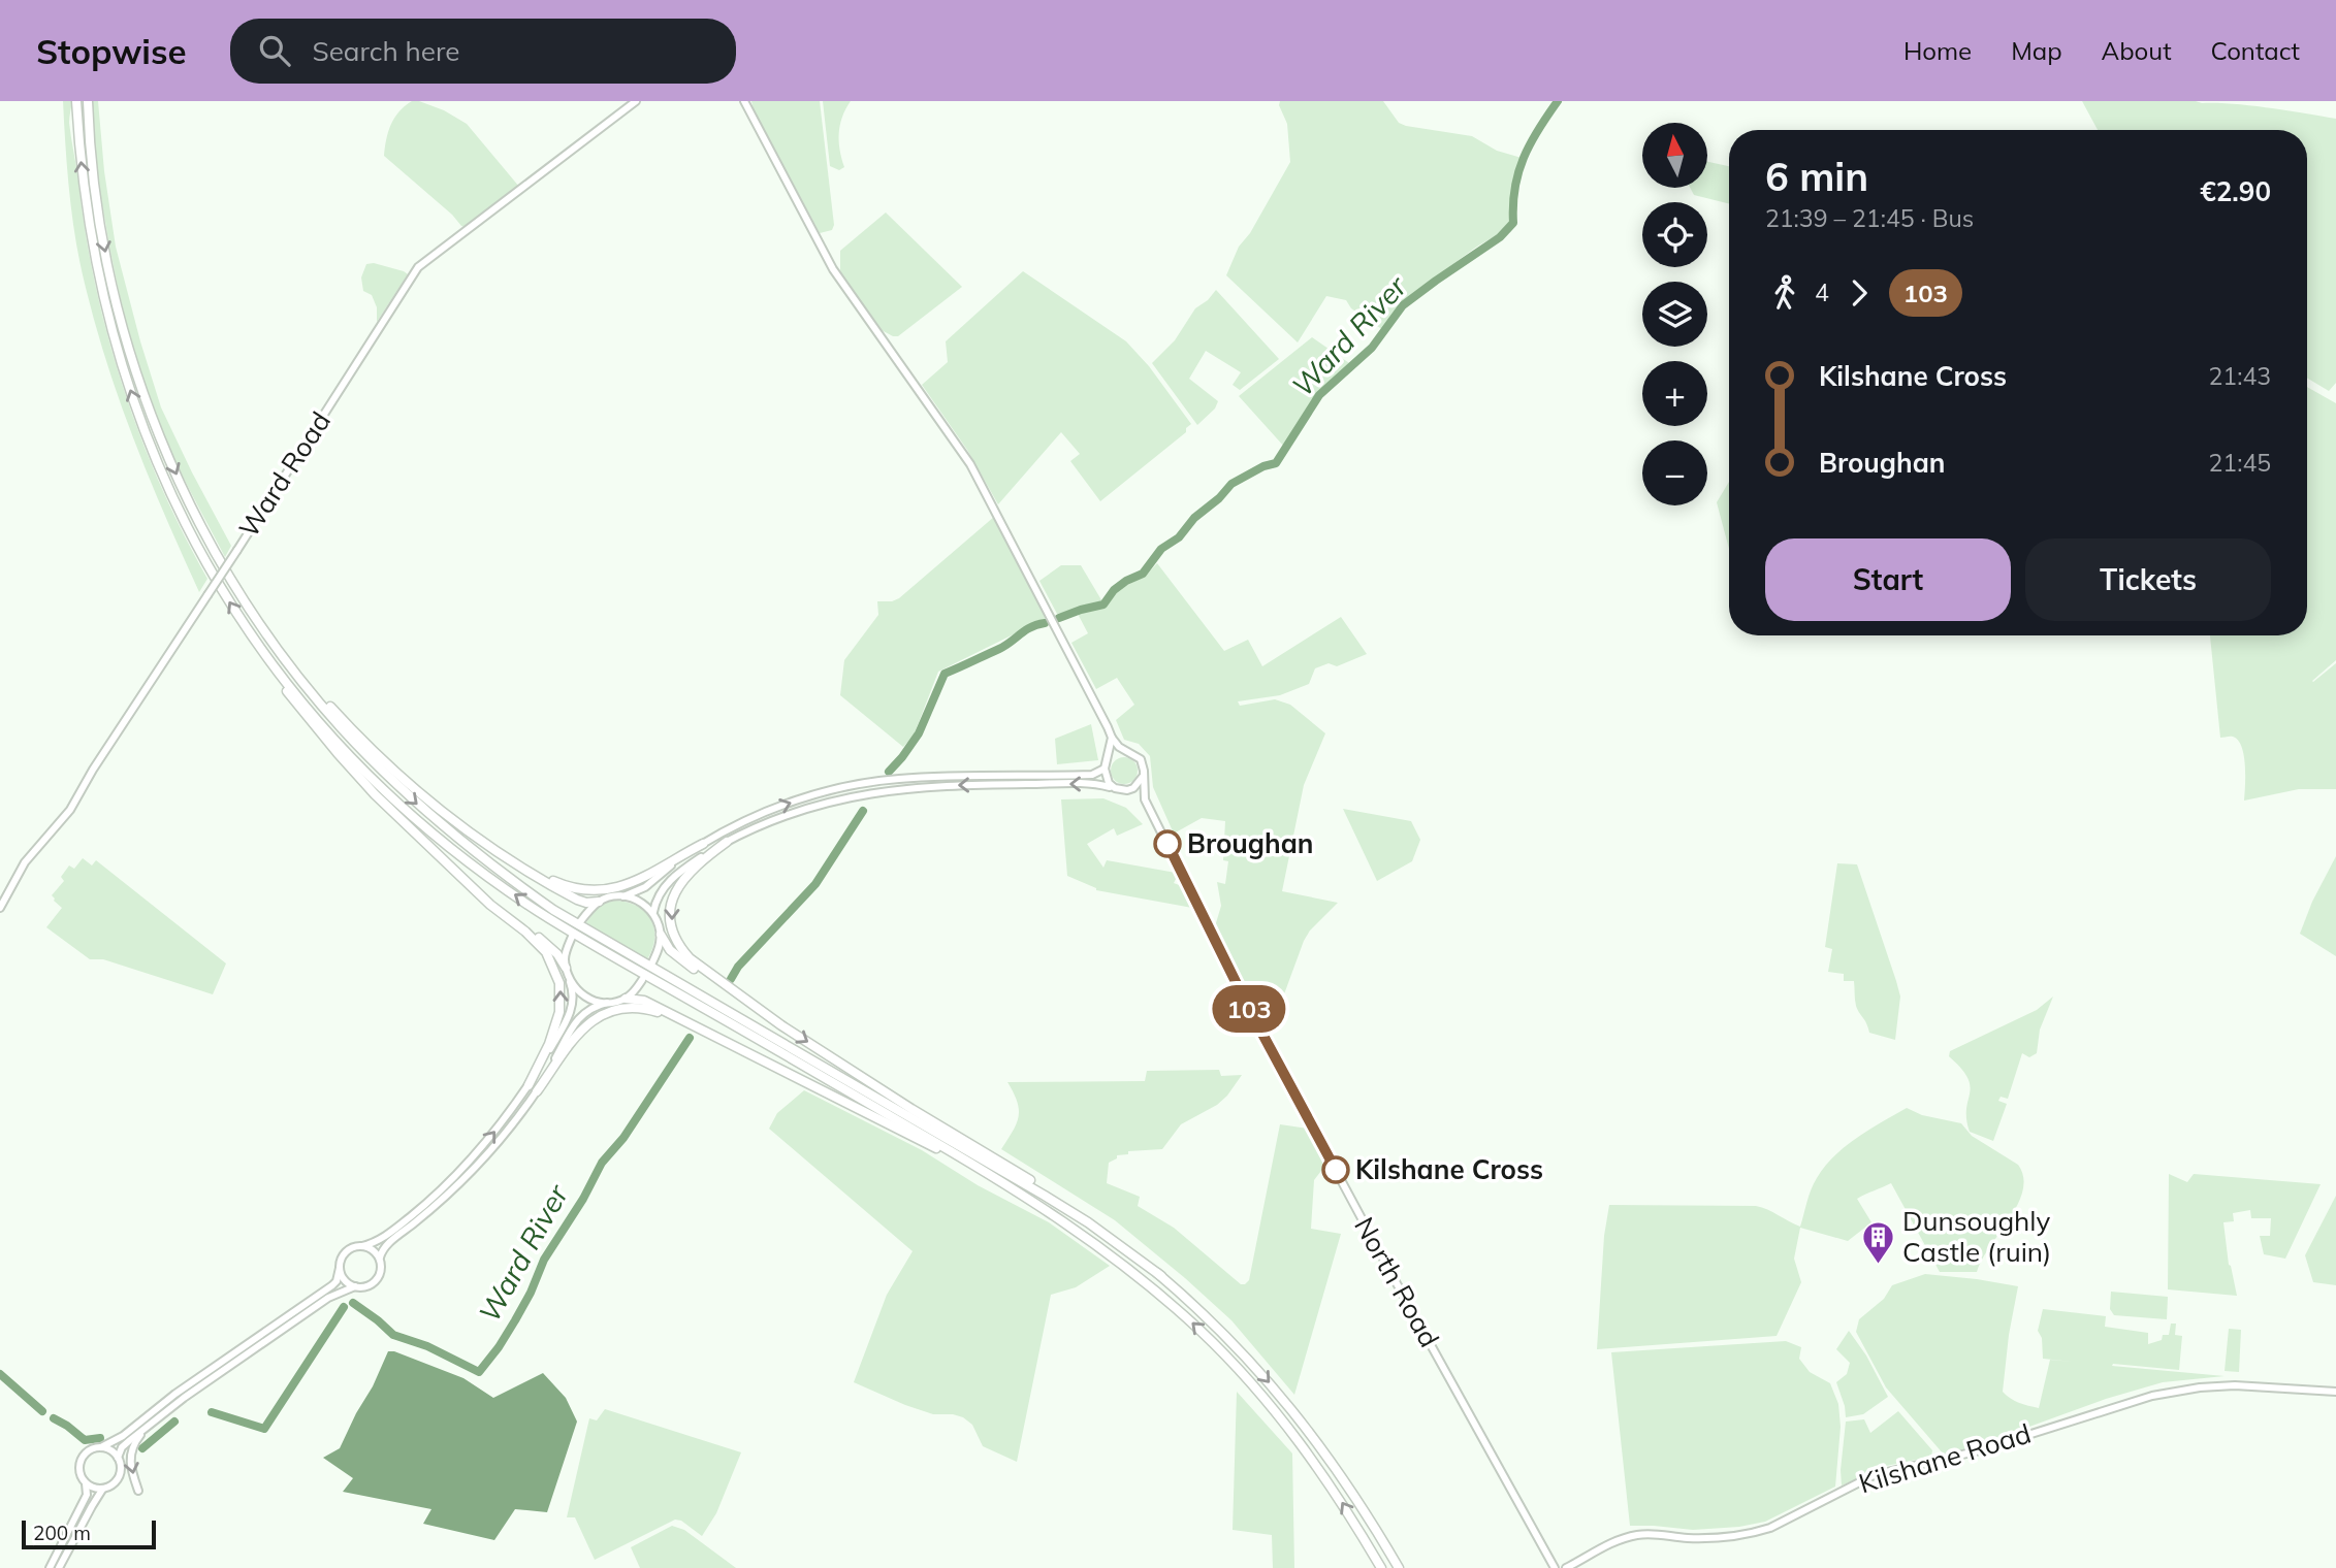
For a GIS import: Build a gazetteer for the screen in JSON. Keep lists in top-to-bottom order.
{
  "streets": {
    "street": ["Ward Road", "North Road", "Kilshane Road"]
  },
  "water": ["Ward River"],
  "places": {
    "other": ["Broughan", "Kilshane Cross"],
    "building": ["Dunsoughly Castle (ruin)"]
  },
  "lines": ["bus line 103"],
  "scale_bar": "200 m",
  "north": "top",
  "page": {
    "header": "Stopwise",
    "search": "Search here",
    "nav": [
      "Home",
      "Map",
      "About",
      "Contact"
    ],
    "on_map": "103",
    "map_buttons": ["+", "−"],
    "heading": ["6 min", "21:39 – 21:45 · Bus", "€2.90"],
    "legs": ["4", "103"],
    "list": [
      {
        "name": "Kilshane Cross",
        "value": "21:43"
      },
      {
        "name": "Broughan",
        "value": "21:45"
      }
    ],
    "buttons": ["Start", "Tickets"],
    "scale": "200 m"
  }
}
